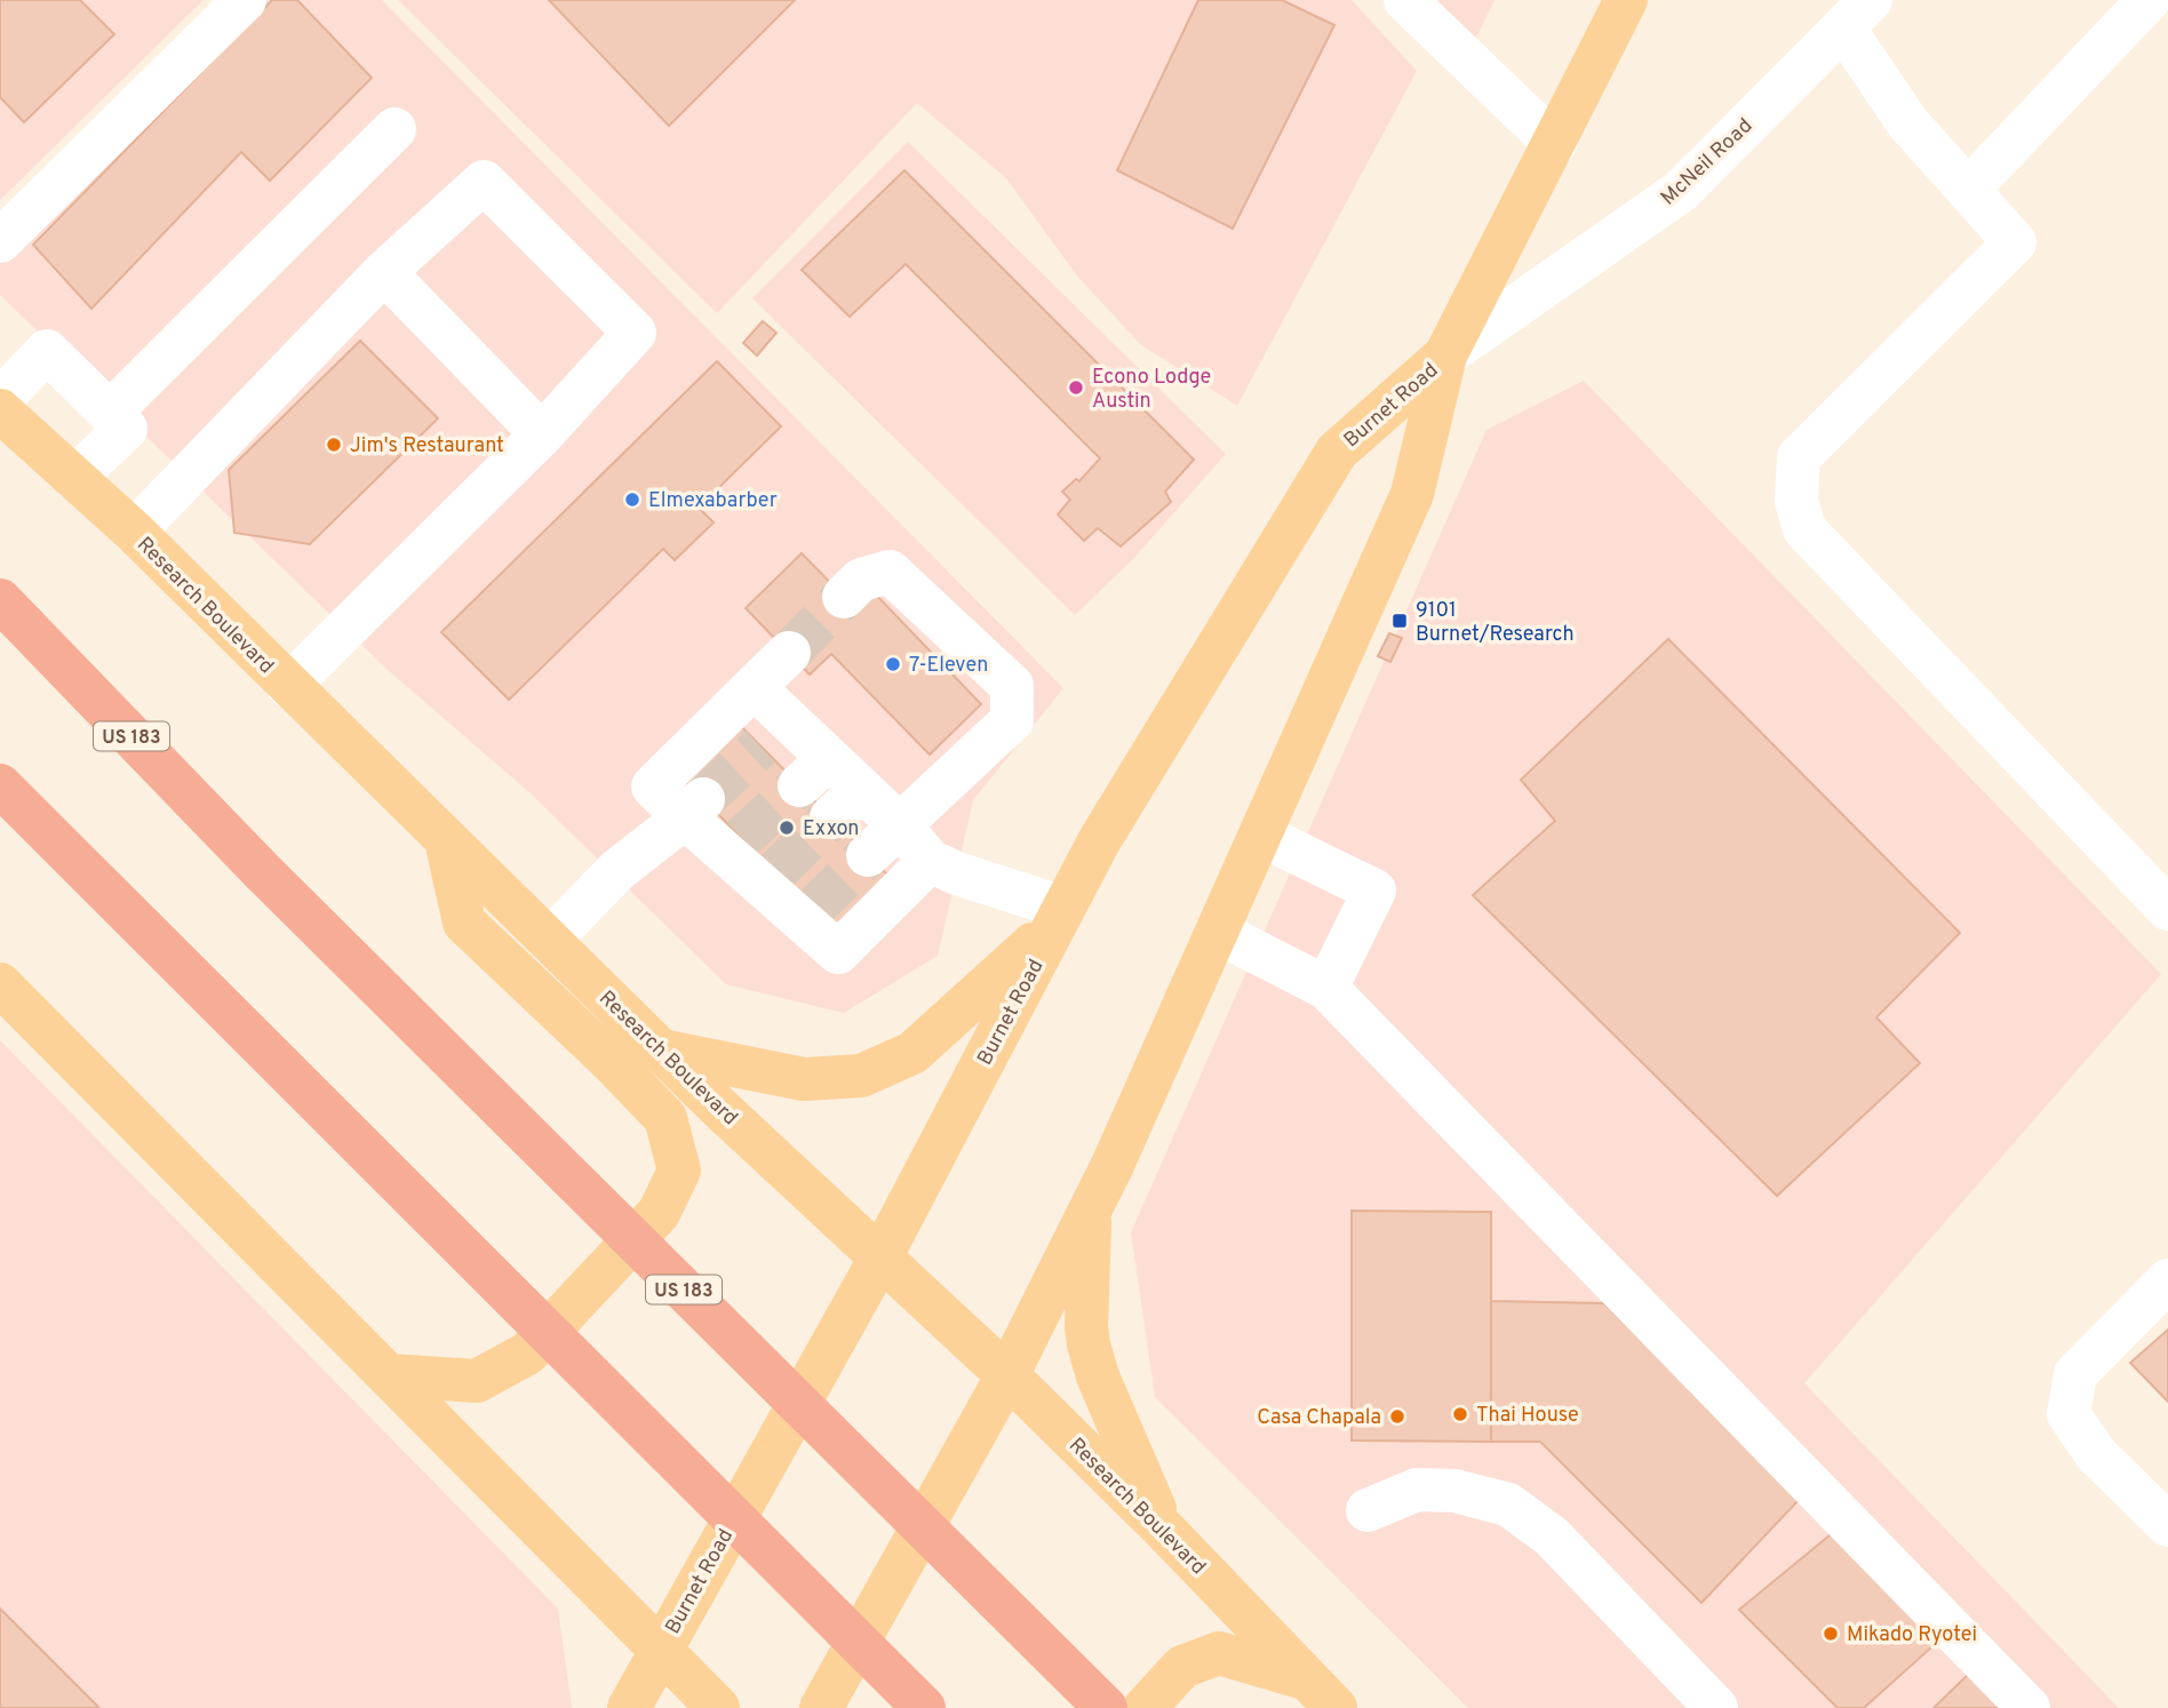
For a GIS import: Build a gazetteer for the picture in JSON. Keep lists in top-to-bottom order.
{
  "streets": {
    "highway": ["US 183"],
    "main road": ["Burnet Road", "Research Boulevard"],
    "street": ["McNeil Road"]
  },
  "crossings": [
    ["McNeil Road", "Burnet Road"],
    ["Burnet Road", "Research Boulevard"]
  ],
  "places": {
    "other": [
      "Econo Lodge Austin",
      "Jim's Restaurant",
      "Elmexabarber",
      "7-Eleven",
      "Exxon",
      "Thai House",
      "Casa Chapala",
      "Mikado Ryotei"
    ],
    "transit": ["9101 Burnet/Research"]
  }
}
